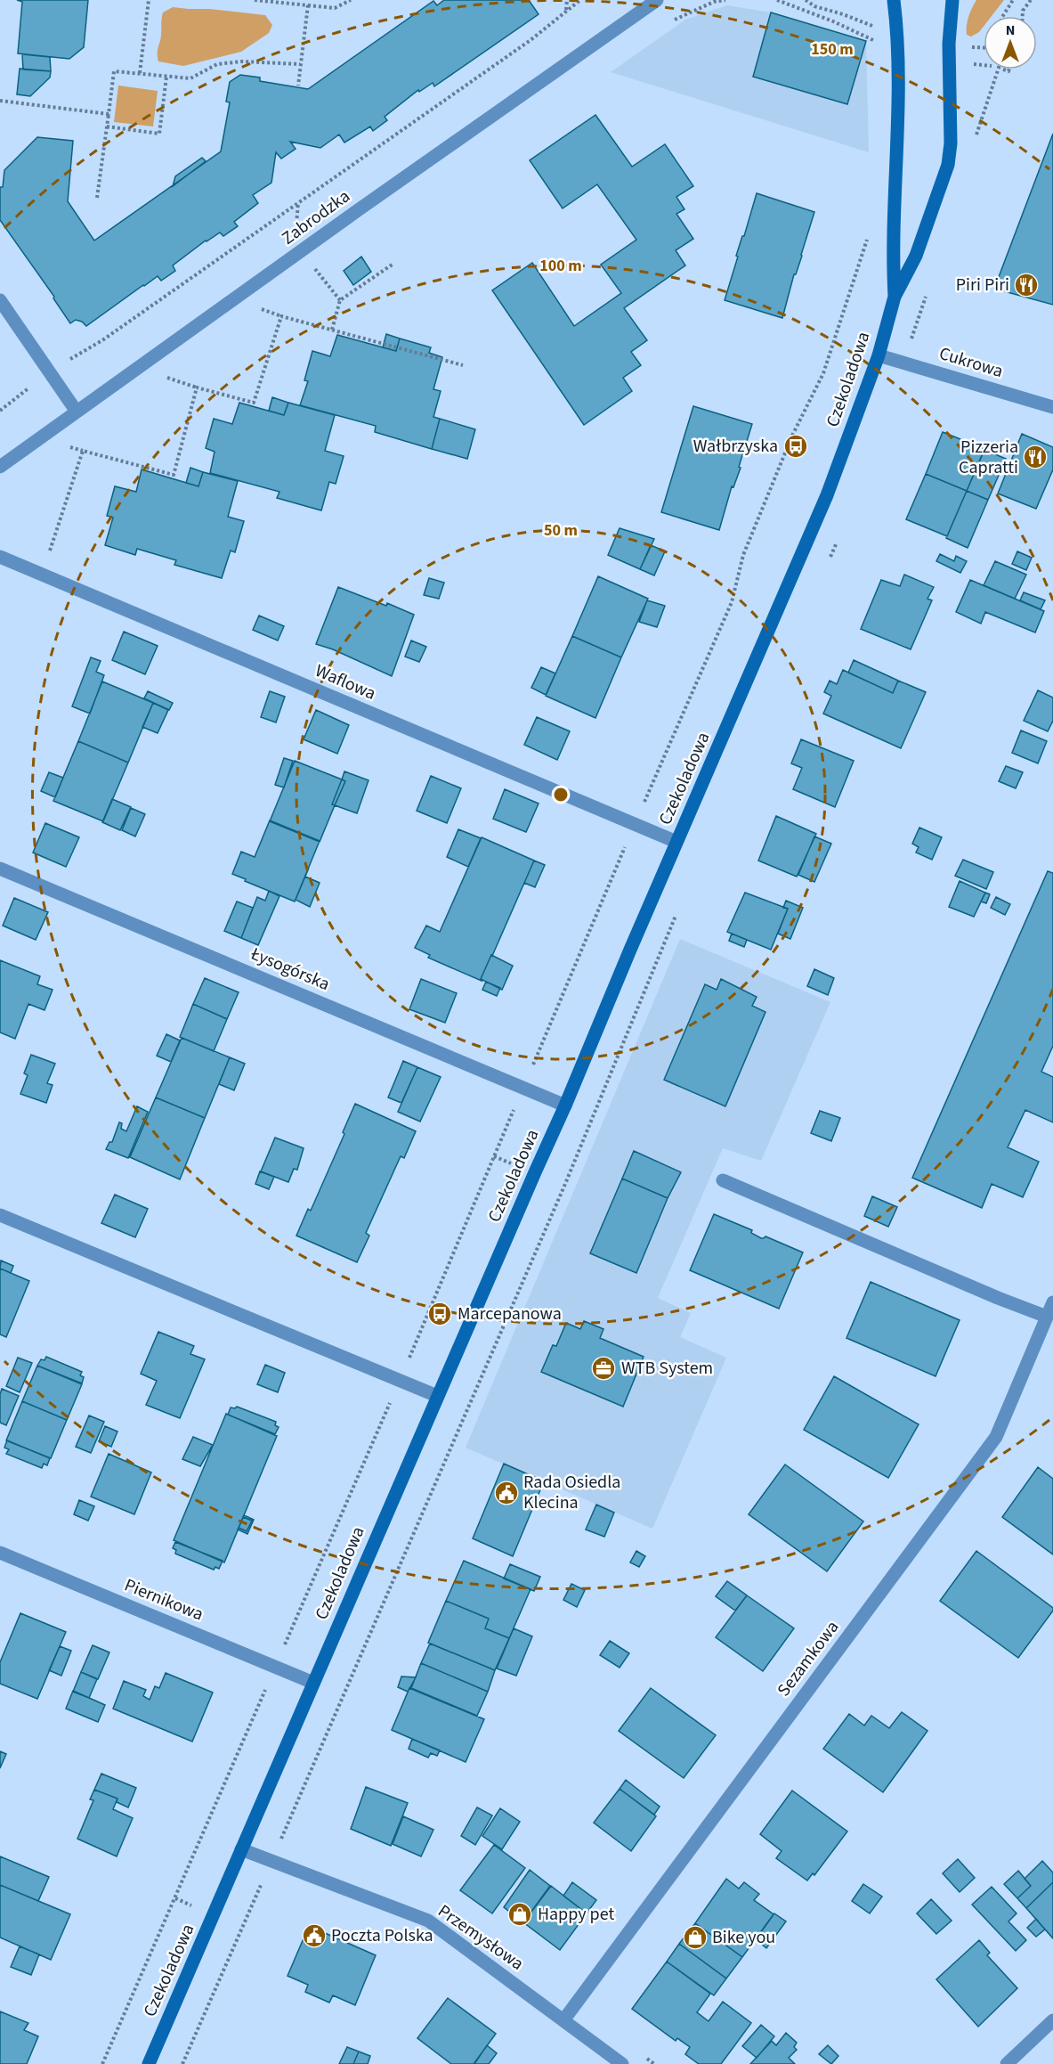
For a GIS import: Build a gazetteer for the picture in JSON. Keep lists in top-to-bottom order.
{
  "streets": {
    "street": [
      "Zabrodzka",
      "Cukrowa",
      "Czekoladowa",
      "Waflowa",
      "Łysogórska",
      "Piernikowa",
      "Sezamkowa",
      "Przemysłowa"
    ]
  },
  "crossings": [
    ["Cukrowa", "Czekoladowa"],
    ["Czekoladowa", "Waflowa"],
    ["Czekoladowa", "Łysogórska"],
    ["Czekoladowa", "Piernikowa"],
    ["Czekoladowa", "Przemysłowa"],
    ["Sezamkowa", "Przemysłowa"]
  ],
  "places": {
    "restaurant": ["Piri Piri", "Pizzeria Capratti"],
    "bus stop": ["Wałbrzyska", "Marcepanowa"],
    "office": ["WTB System"],
    "public building": ["Rada Osiedla Klecina", "Poczta Polska"],
    "shop": ["Happy pet", "Bike you"]
  },
  "north": "top",
  "rings": ["150 m", "100 m", "50 m"]
}
